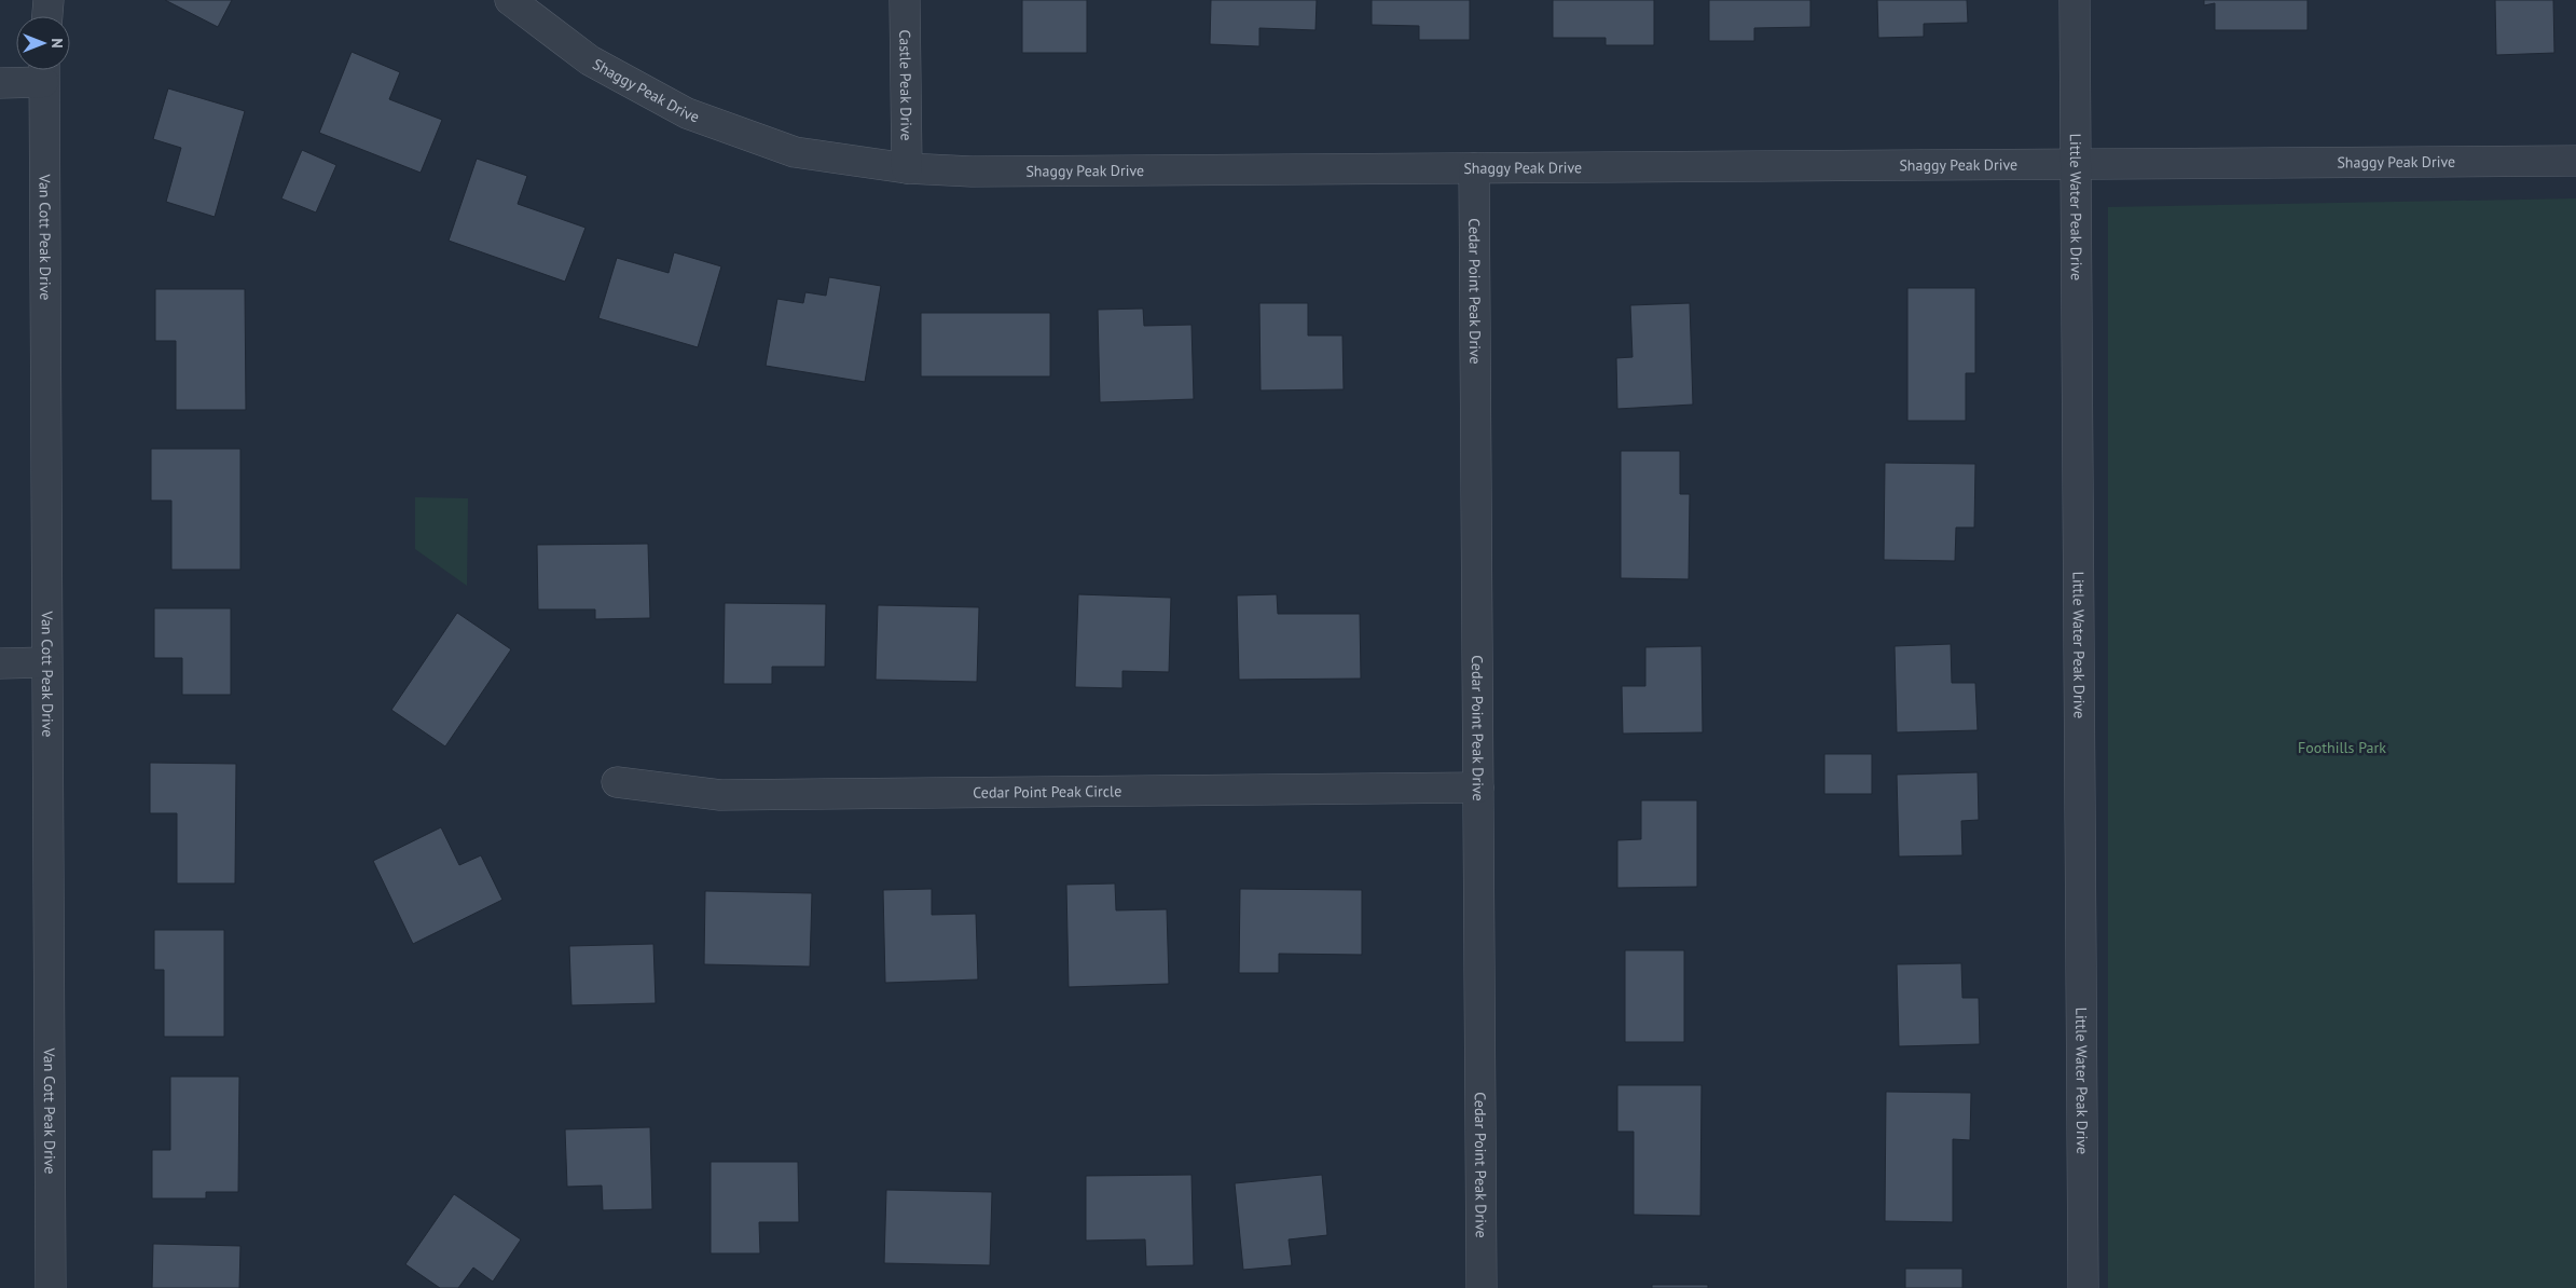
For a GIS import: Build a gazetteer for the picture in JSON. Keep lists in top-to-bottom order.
{
  "streets": {
    "street": [
      "Castle Peak Drive",
      "Shaggy Peak Drive",
      "Little Water Peak Drive",
      "Van Cott Peak Drive",
      "Cedar Point Peak Drive",
      "Cedar Point Peak Circle"
    ]
  },
  "crossings": [
    ["Castle Peak Drive", "Shaggy Peak Drive"],
    ["Shaggy Peak Drive", "Little Water Peak Drive"],
    ["Shaggy Peak Drive", "Cedar Point Peak Drive"],
    ["Cedar Point Peak Drive", "Cedar Point Peak Circle"]
  ],
  "parks": ["Foothills Park"],
  "north": "right"
}
